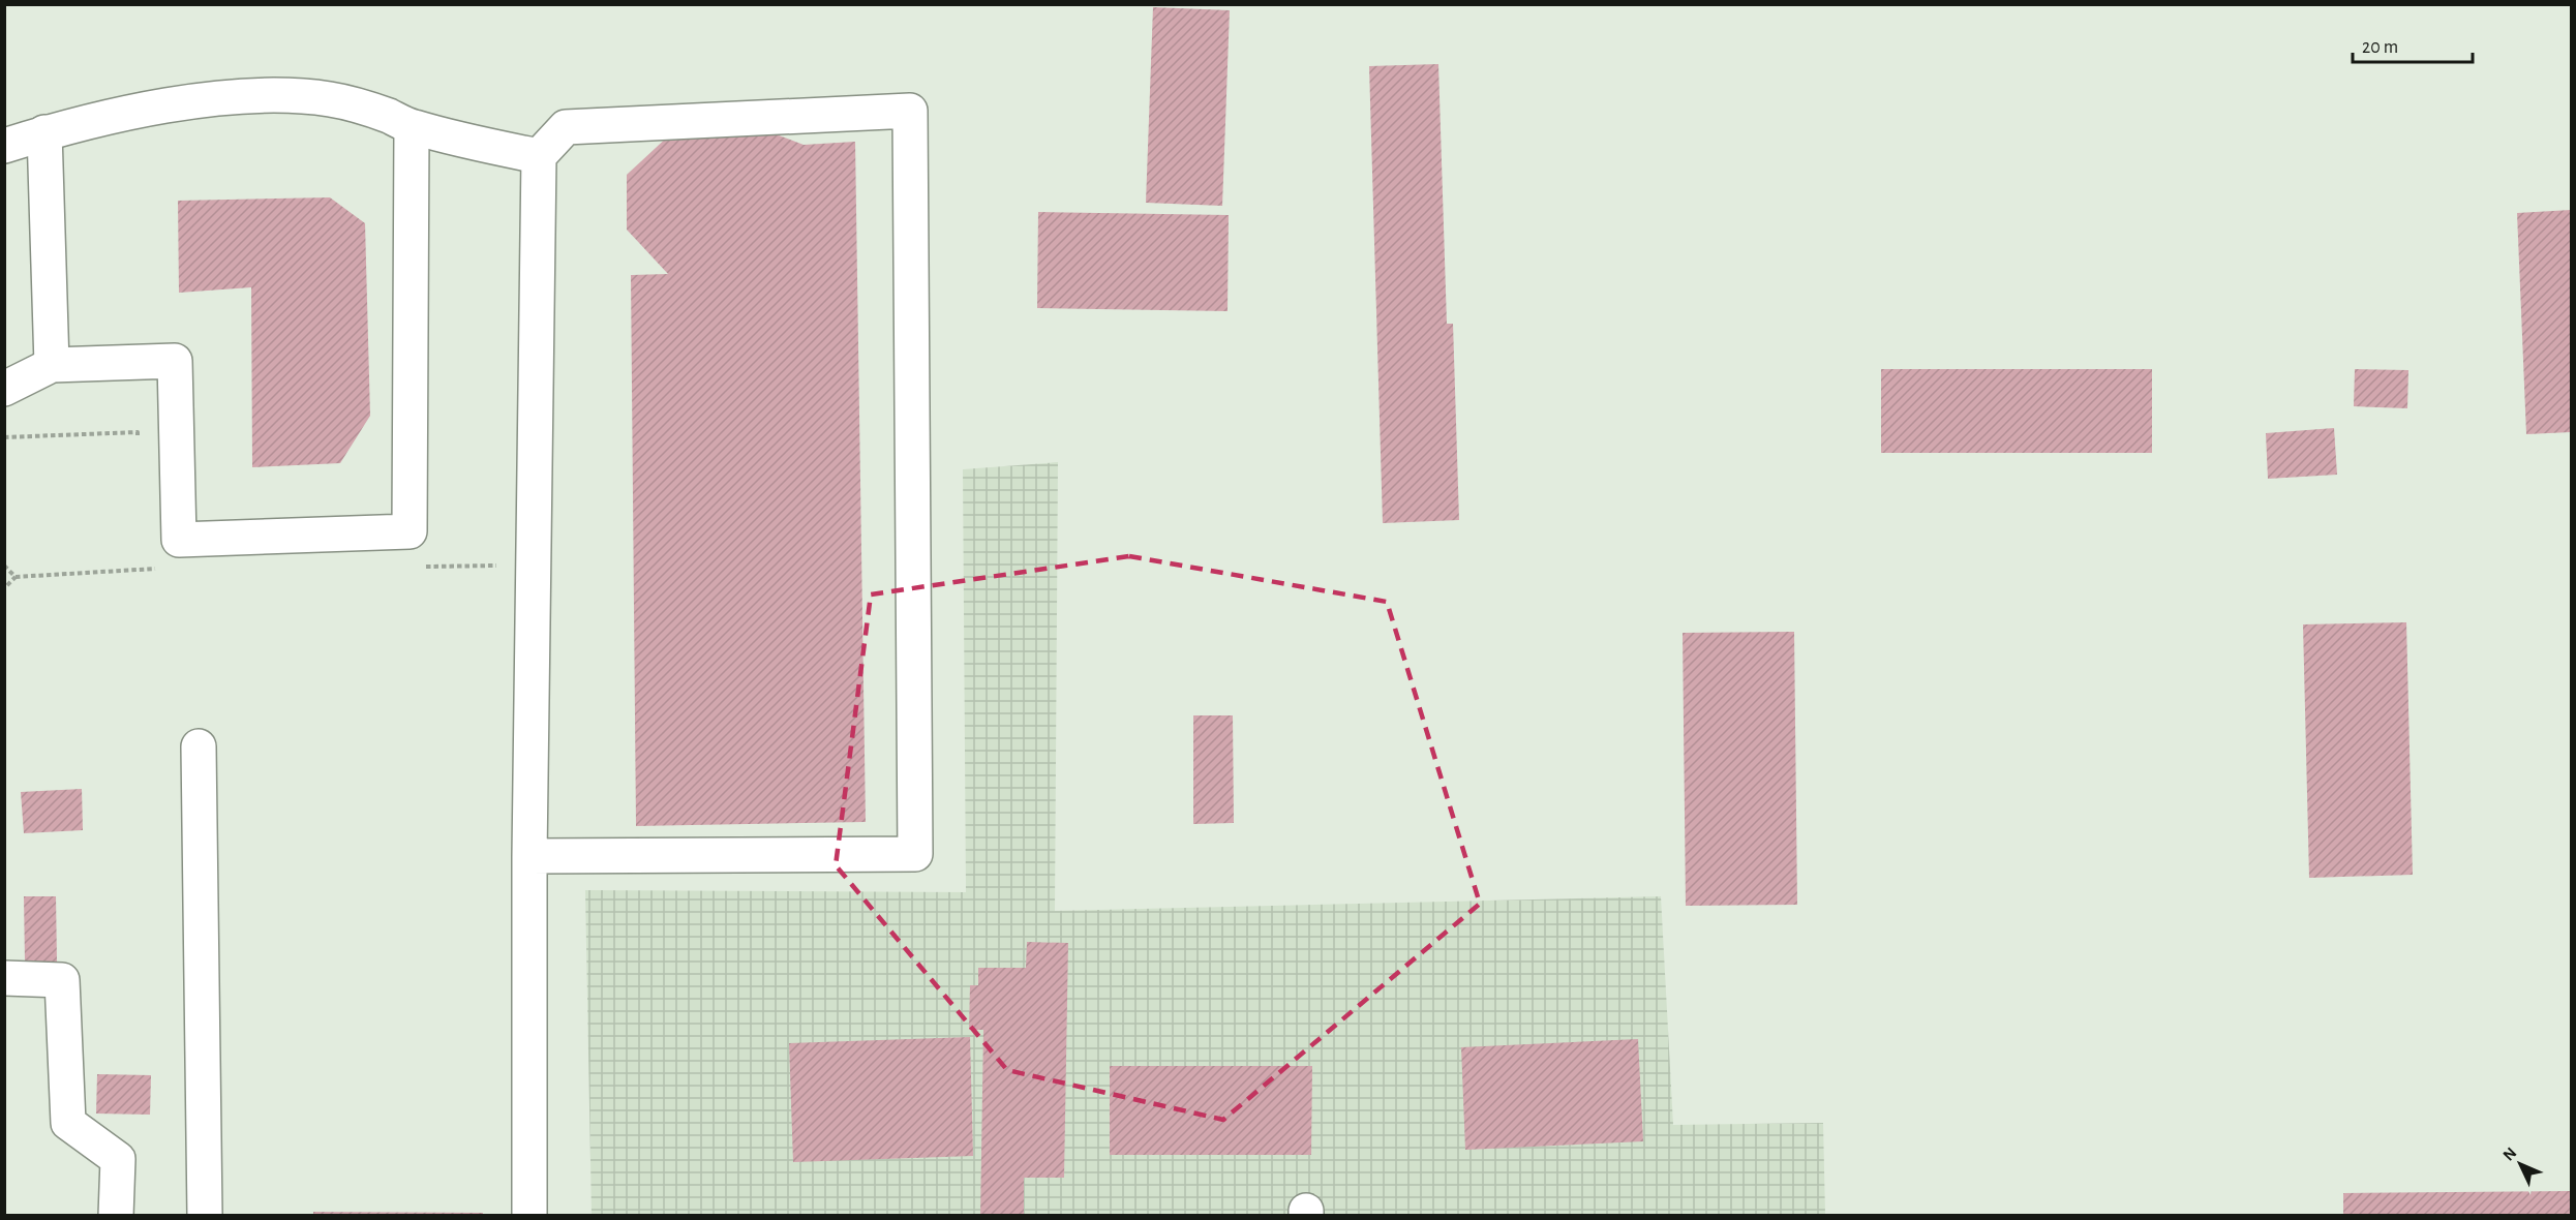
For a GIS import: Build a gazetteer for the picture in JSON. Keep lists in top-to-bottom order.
{
  "scale_bar": "20 m",
  "north": "top left"
}
